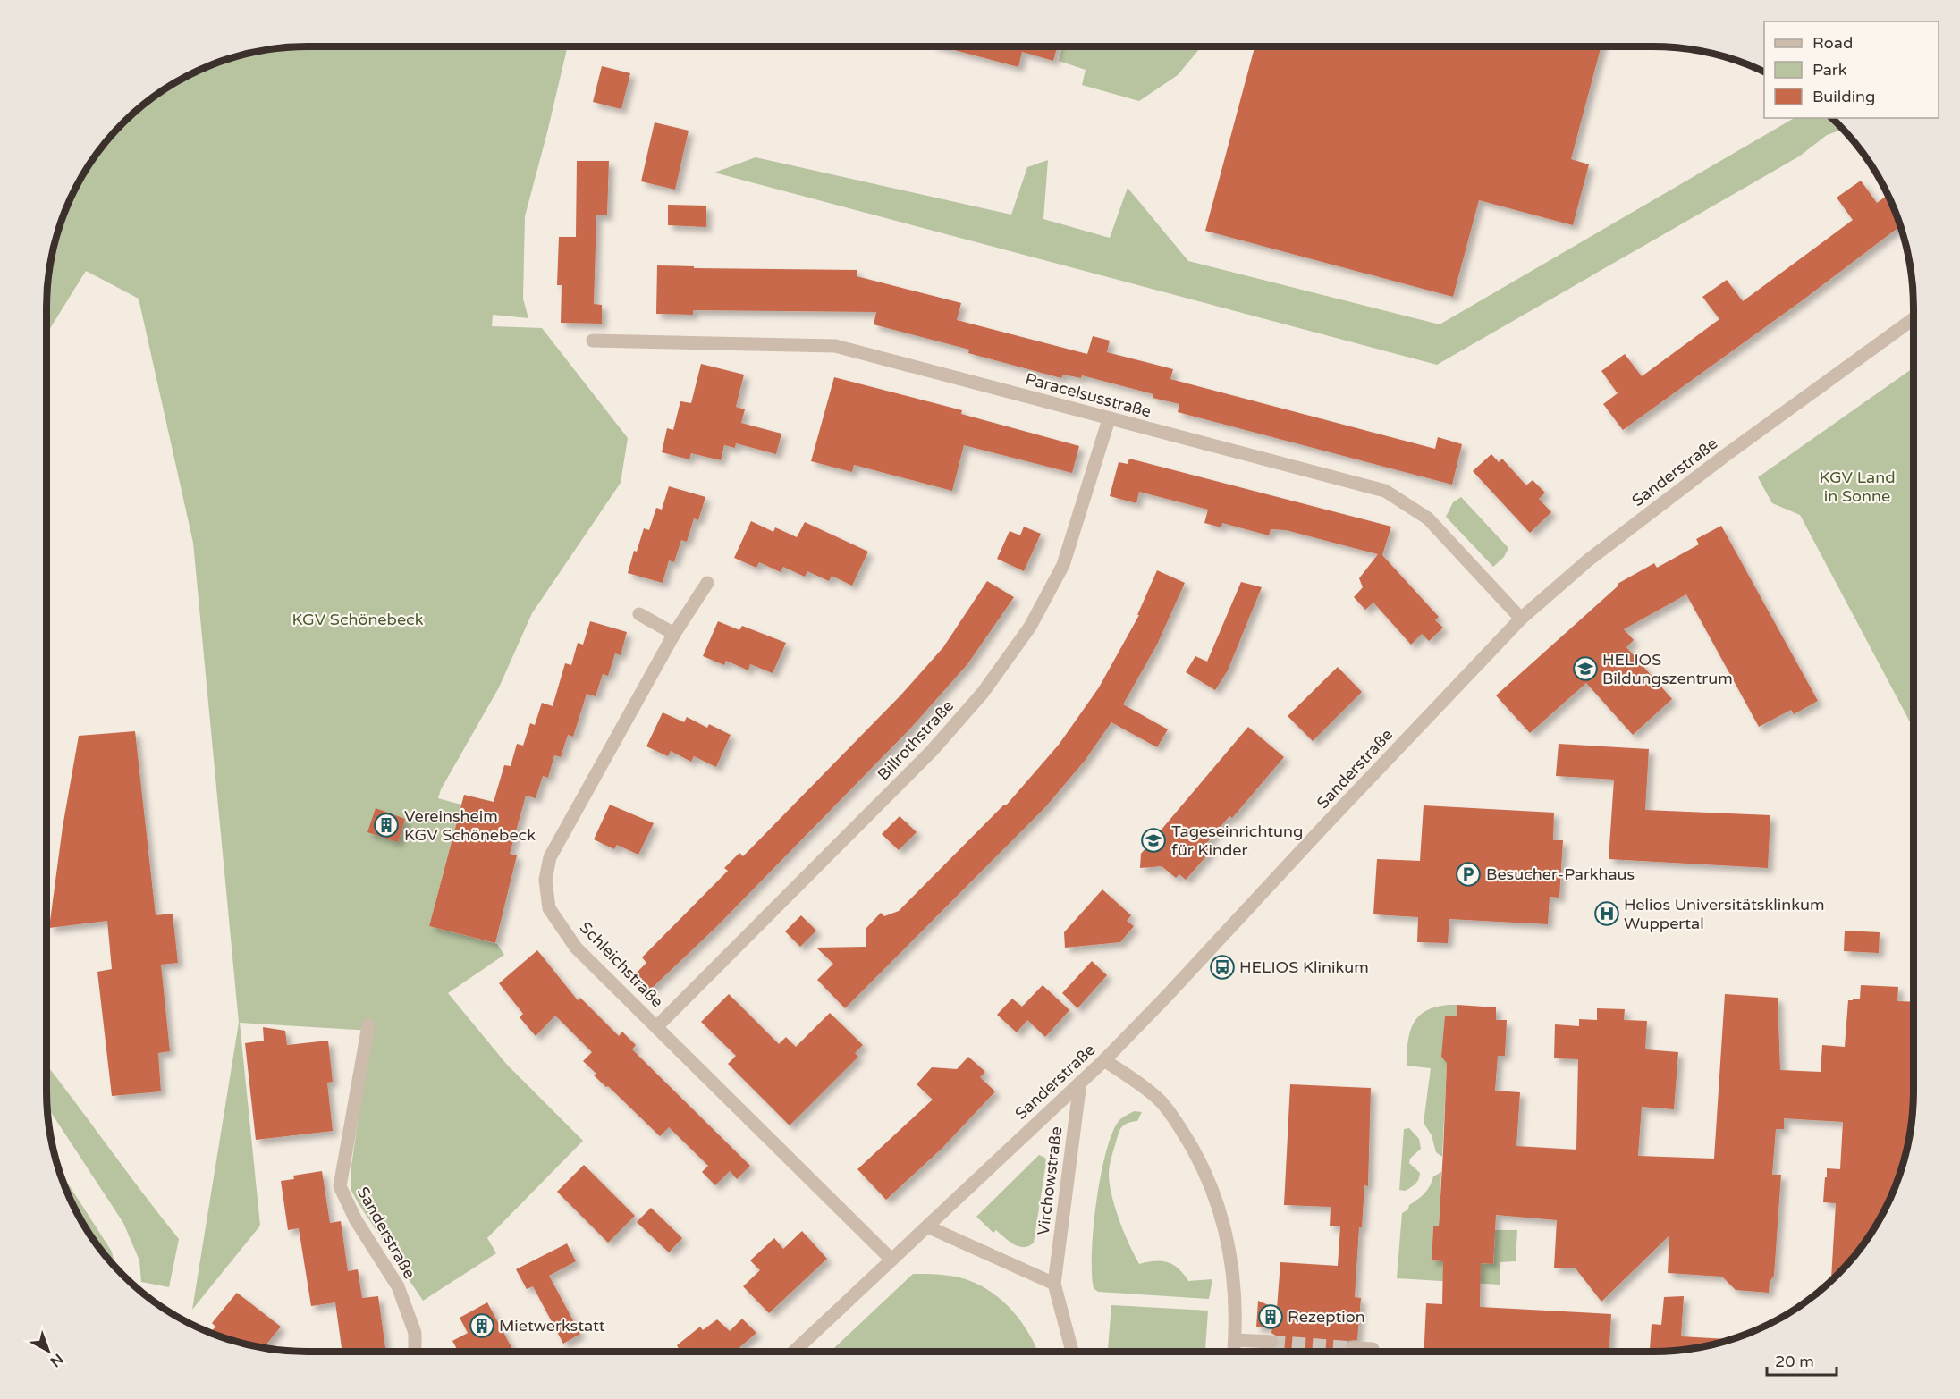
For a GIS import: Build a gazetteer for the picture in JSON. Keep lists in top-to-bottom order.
{
  "streets": {
    "street": [
      "Paracelsusstraße",
      "Sanderstraße",
      "Billrothstraße",
      "Schleichstraße",
      "Virchowstraße"
    ]
  },
  "crossings": [
    ["Paracelsusstraße", "Sanderstraße"],
    ["Paracelsusstraße", "Billrothstraße"],
    ["Sanderstraße", "Schleichstraße"],
    ["Sanderstraße", "Virchowstraße"],
    ["Billrothstraße", "Schleichstraße"]
  ],
  "parks": ["KGV Land in Sonne", "KGV Schönebeck"],
  "places": {
    "school or university": ["HELIOS Bildungszentrum", "Tageseinrichtung für Kinder"],
    "building": ["Vereinsheim KGV Schönebeck", "Rezeption", "Mietwerkstatt"],
    "parking": ["Besucher-Parkhaus"],
    "hospital": ["Helios Universitätsklinkum Wuppertal"],
    "bus stop": ["HELIOS Klinikum"]
  },
  "legend": ["Road", "Park", "Building"],
  "scale_bar": "20 m",
  "north": "bottom right"
}
